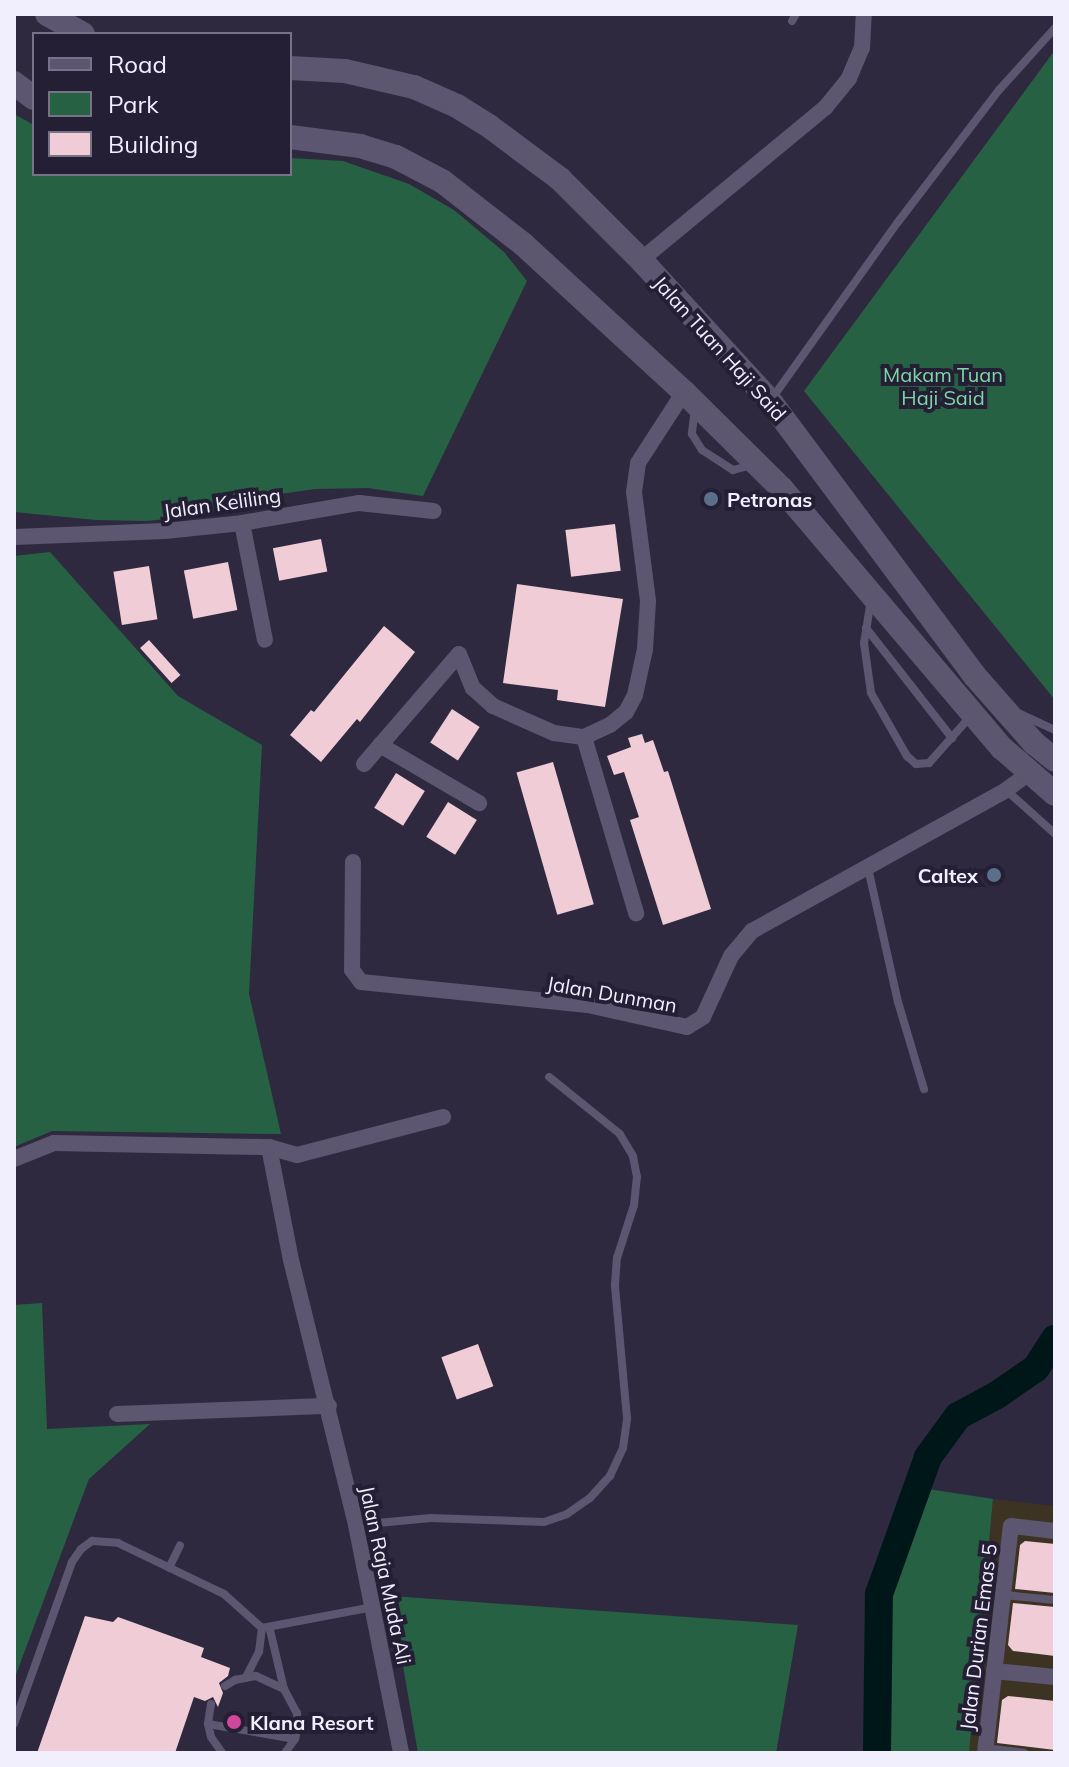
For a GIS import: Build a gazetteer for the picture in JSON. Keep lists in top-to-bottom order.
{
  "streets": {
    "main road": ["Jalan Tuan Haji Said"],
    "street": [
      "Jalan Keliling",
      "Jalan Dunman",
      "Jalan Raja Muda Ali",
      "Jalan Durian Emas 5"
    ]
  },
  "parks": ["Makam Tuan Haji Said"],
  "places": ["Petronas", "Caltex", "Klana Resort"],
  "legend": ["Road", "Park", "Building"]
}
